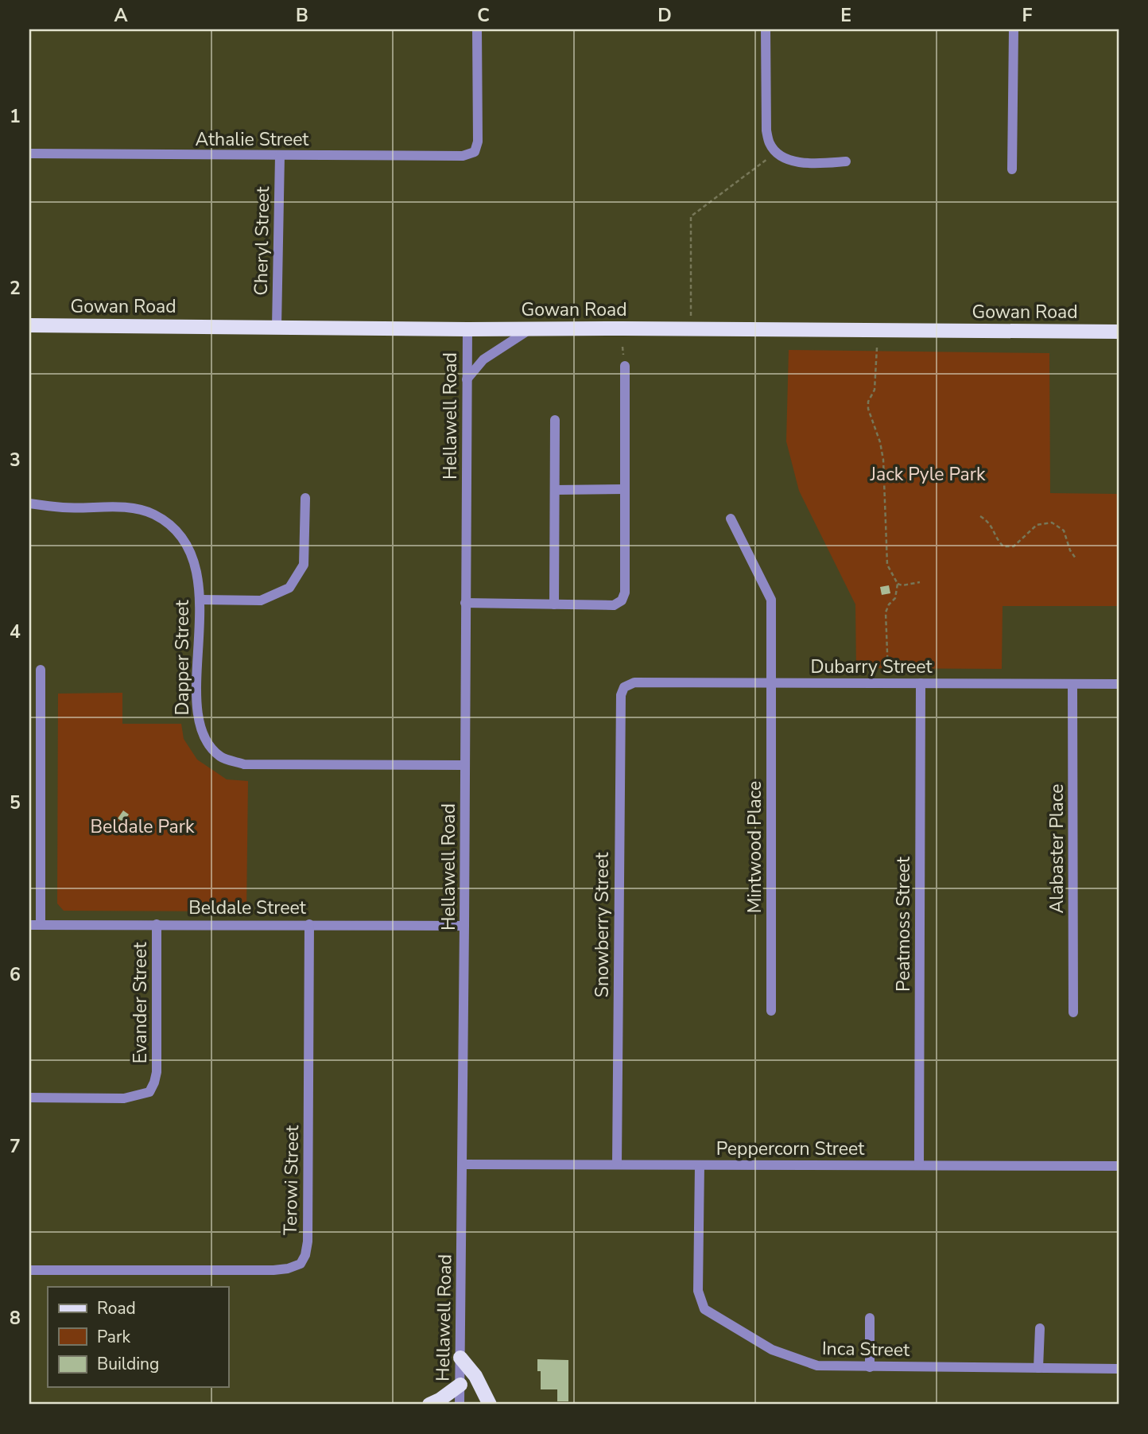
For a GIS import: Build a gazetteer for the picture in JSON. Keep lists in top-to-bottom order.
{
  "streets": {
    "main road": ["Gowan Road"],
    "street": [
      "Athalie Street",
      "Cheryl Street",
      "Hellawell Road",
      "Dapper Street",
      "Dubarry Street",
      "Mintwood Place",
      "Alabaster Place",
      "Beldale Street",
      "Peatmoss Street",
      "Snowberry Street",
      "Evander Street",
      "Peppercorn Street",
      "Terowi Street",
      "Inca Street"
    ]
  },
  "crossings": [
    ["Athalie Street", "Cheryl Street"],
    ["Cheryl Street", "Gowan Road"],
    ["Gowan Road", "Hellawell Road"],
    ["Hellawell Road", "Dapper Street"],
    ["Hellawell Road", "Beldale Street"],
    ["Hellawell Road", "Peppercorn Street"],
    ["Dubarry Street", "Mintwood Place"],
    ["Dubarry Street", "Alabaster Place"],
    ["Dubarry Street", "Peatmoss Street"],
    ["Dubarry Street", "Snowberry Street"],
    ["Beldale Street", "Evander Street"],
    ["Beldale Street", "Terowi Street"],
    ["Peatmoss Street", "Peppercorn Street"],
    ["Snowberry Street", "Peppercorn Street"],
    ["Peppercorn Street", "Inca Street"]
  ],
  "parks": ["Jack Pyle Park", "Beldale Park"],
  "legend": ["Road", "Park", "Building"],
  "grid": {
    "columns": [
      "A",
      "B",
      "C",
      "D",
      "E",
      "F"
    ],
    "rows": [
      "1",
      "2",
      "3",
      "4",
      "5",
      "6",
      "7",
      "8"
    ]
  }
}
